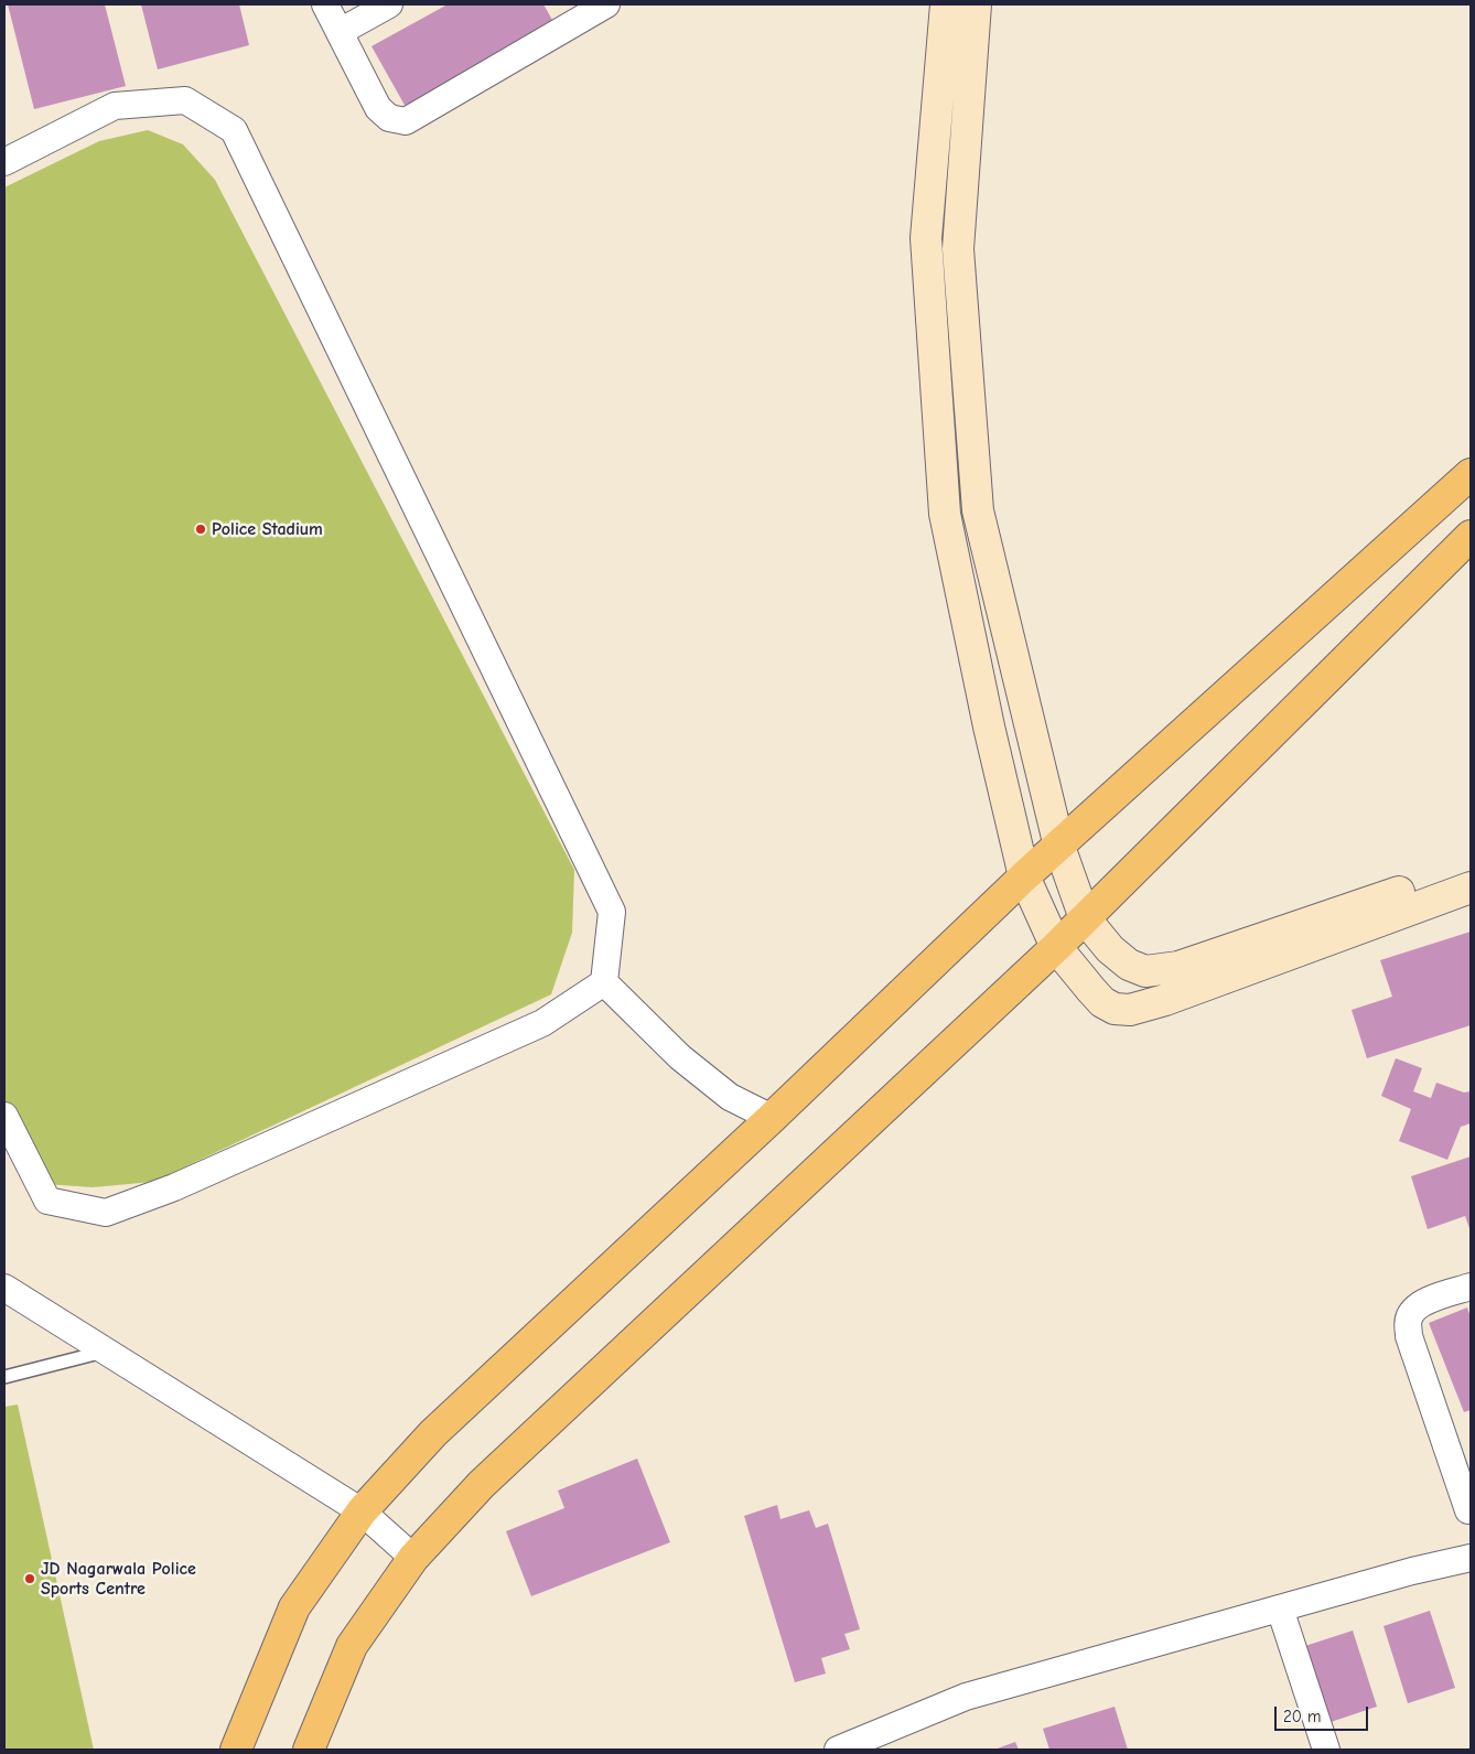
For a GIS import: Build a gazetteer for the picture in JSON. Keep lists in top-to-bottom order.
{
  "places": ["Police Stadium", "JD Nagarwala Police Sports Centre"],
  "scale_bar": "20 m"
}
